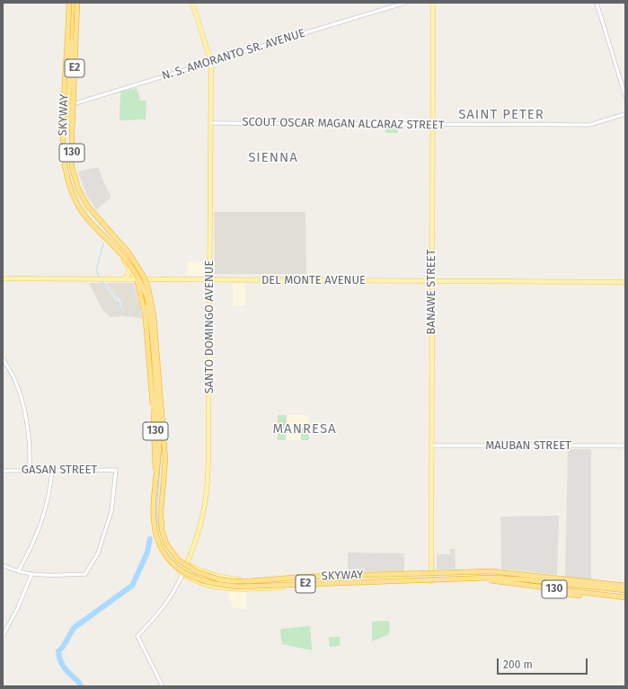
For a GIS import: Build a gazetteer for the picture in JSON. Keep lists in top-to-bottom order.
{
  "streets": {
    "highway": ["E2", "SKYWAY"],
    "main road": [
      "130",
      "DEL MONTE AVENUE",
      "BANAWE STREET",
      "SANTO DOMINGO AVENUE"
    ],
    "street": [
      "N. S. AMORANTO SR. AVENUE",
      "SCOUT OSCAR MAGAN ALCARAZ STREET",
      "MAUBAN STREET",
      "GASAN STREET"
    ]
  },
  "crossings": [
    ["N. S. AMORANTO SR. AVENUE", "130"],
    ["N. S. AMORANTO SR. AVENUE", "SANTO DOMINGO AVENUE"],
    ["SKYWAY", "130"],
    ["SKYWAY", "DEL MONTE AVENUE"],
    ["SCOUT OSCAR MAGAN ALCARAZ STREET", "BANAWE STREET"],
    ["SCOUT OSCAR MAGAN ALCARAZ STREET", "SANTO DOMINGO AVENUE"],
    ["130", "DEL MONTE AVENUE"],
    ["130", "BANAWE STREET"],
    ["130", "SANTO DOMINGO AVENUE"],
    ["DEL MONTE AVENUE", "BANAWE STREET"],
    ["DEL MONTE AVENUE", "SANTO DOMINGO AVENUE"],
    ["BANAWE STREET", "MAUBAN STREET"]
  ],
  "districts": ["SAINT PETER", "SIENNA", "MANRESA"],
  "scale_bar": "200 m"
}
